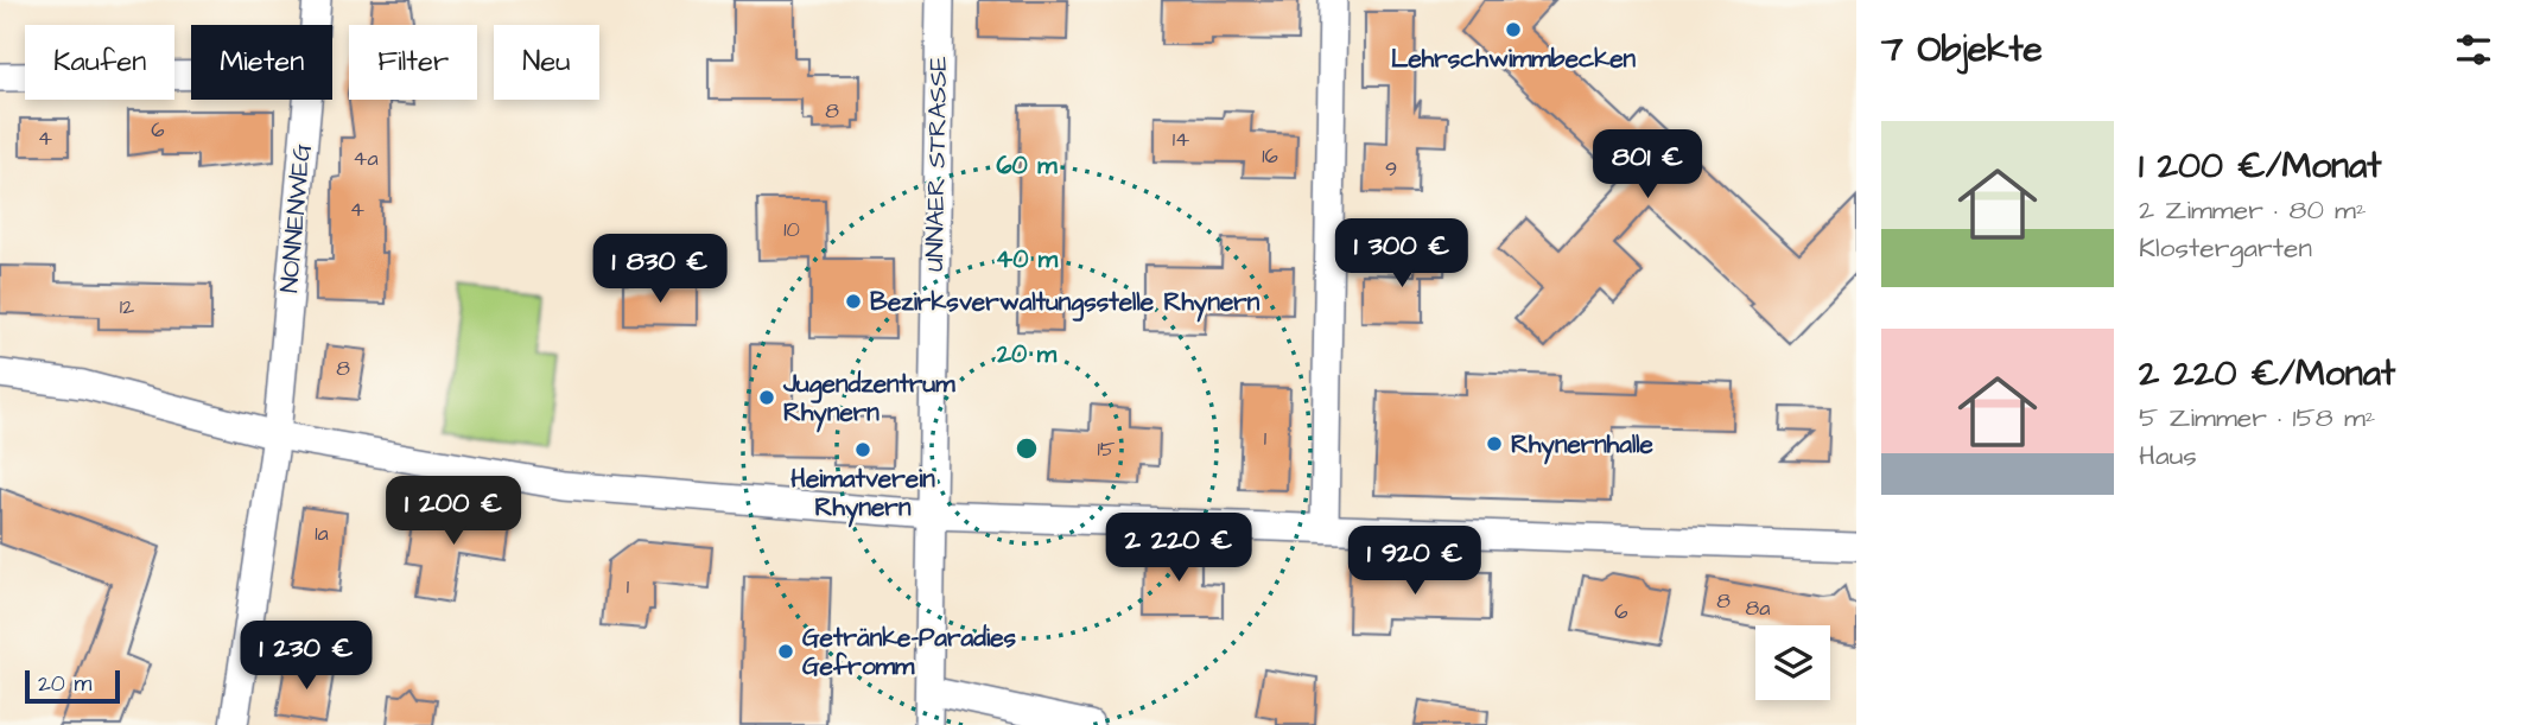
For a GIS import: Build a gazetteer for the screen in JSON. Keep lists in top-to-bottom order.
{
  "streets": {
    "street": ["UNNAER STRASSE", "NONNENWEG"]
  },
  "places": [
    "Lehrschwimmbecken",
    "Bezirksverwaltungsstelle Rhynern",
    "Jugendzentrum Rhynern",
    "Rhynernhalle",
    "Heimatverein Rhynern",
    "Getränke-Paradies Gefromm"
  ],
  "house_numbers": [
    "8",
    "6",
    "4",
    "14",
    "16",
    "4a",
    "9",
    "4",
    "10",
    "12",
    "8",
    "1",
    "15",
    "1a",
    "1",
    "8",
    "8a",
    "6"
  ],
  "scale_bar": "20 m",
  "page": {
    "heading": "7 Objekte",
    "chip": [
      "Kaufen",
      "Mieten",
      "Filter",
      "Neu"
    ],
    "list": [
      {
        "name": "1 200 €/Monat",
        "note": "2 Zimmer · 80 m² · Klostergarten"
      },
      {
        "name": "2 220 €/Monat",
        "note": "5 Zimmer · 158 m² · Haus"
      }
    ],
    "price": [
      "801 €",
      "1 300 €",
      "1 830 €",
      "1 200 €",
      "2 220 €",
      "1 920 €",
      "1 230 €"
    ],
    "scale": "20 m"
  },
  "rings": ["60 m", "40 m", "20 m"]
}
